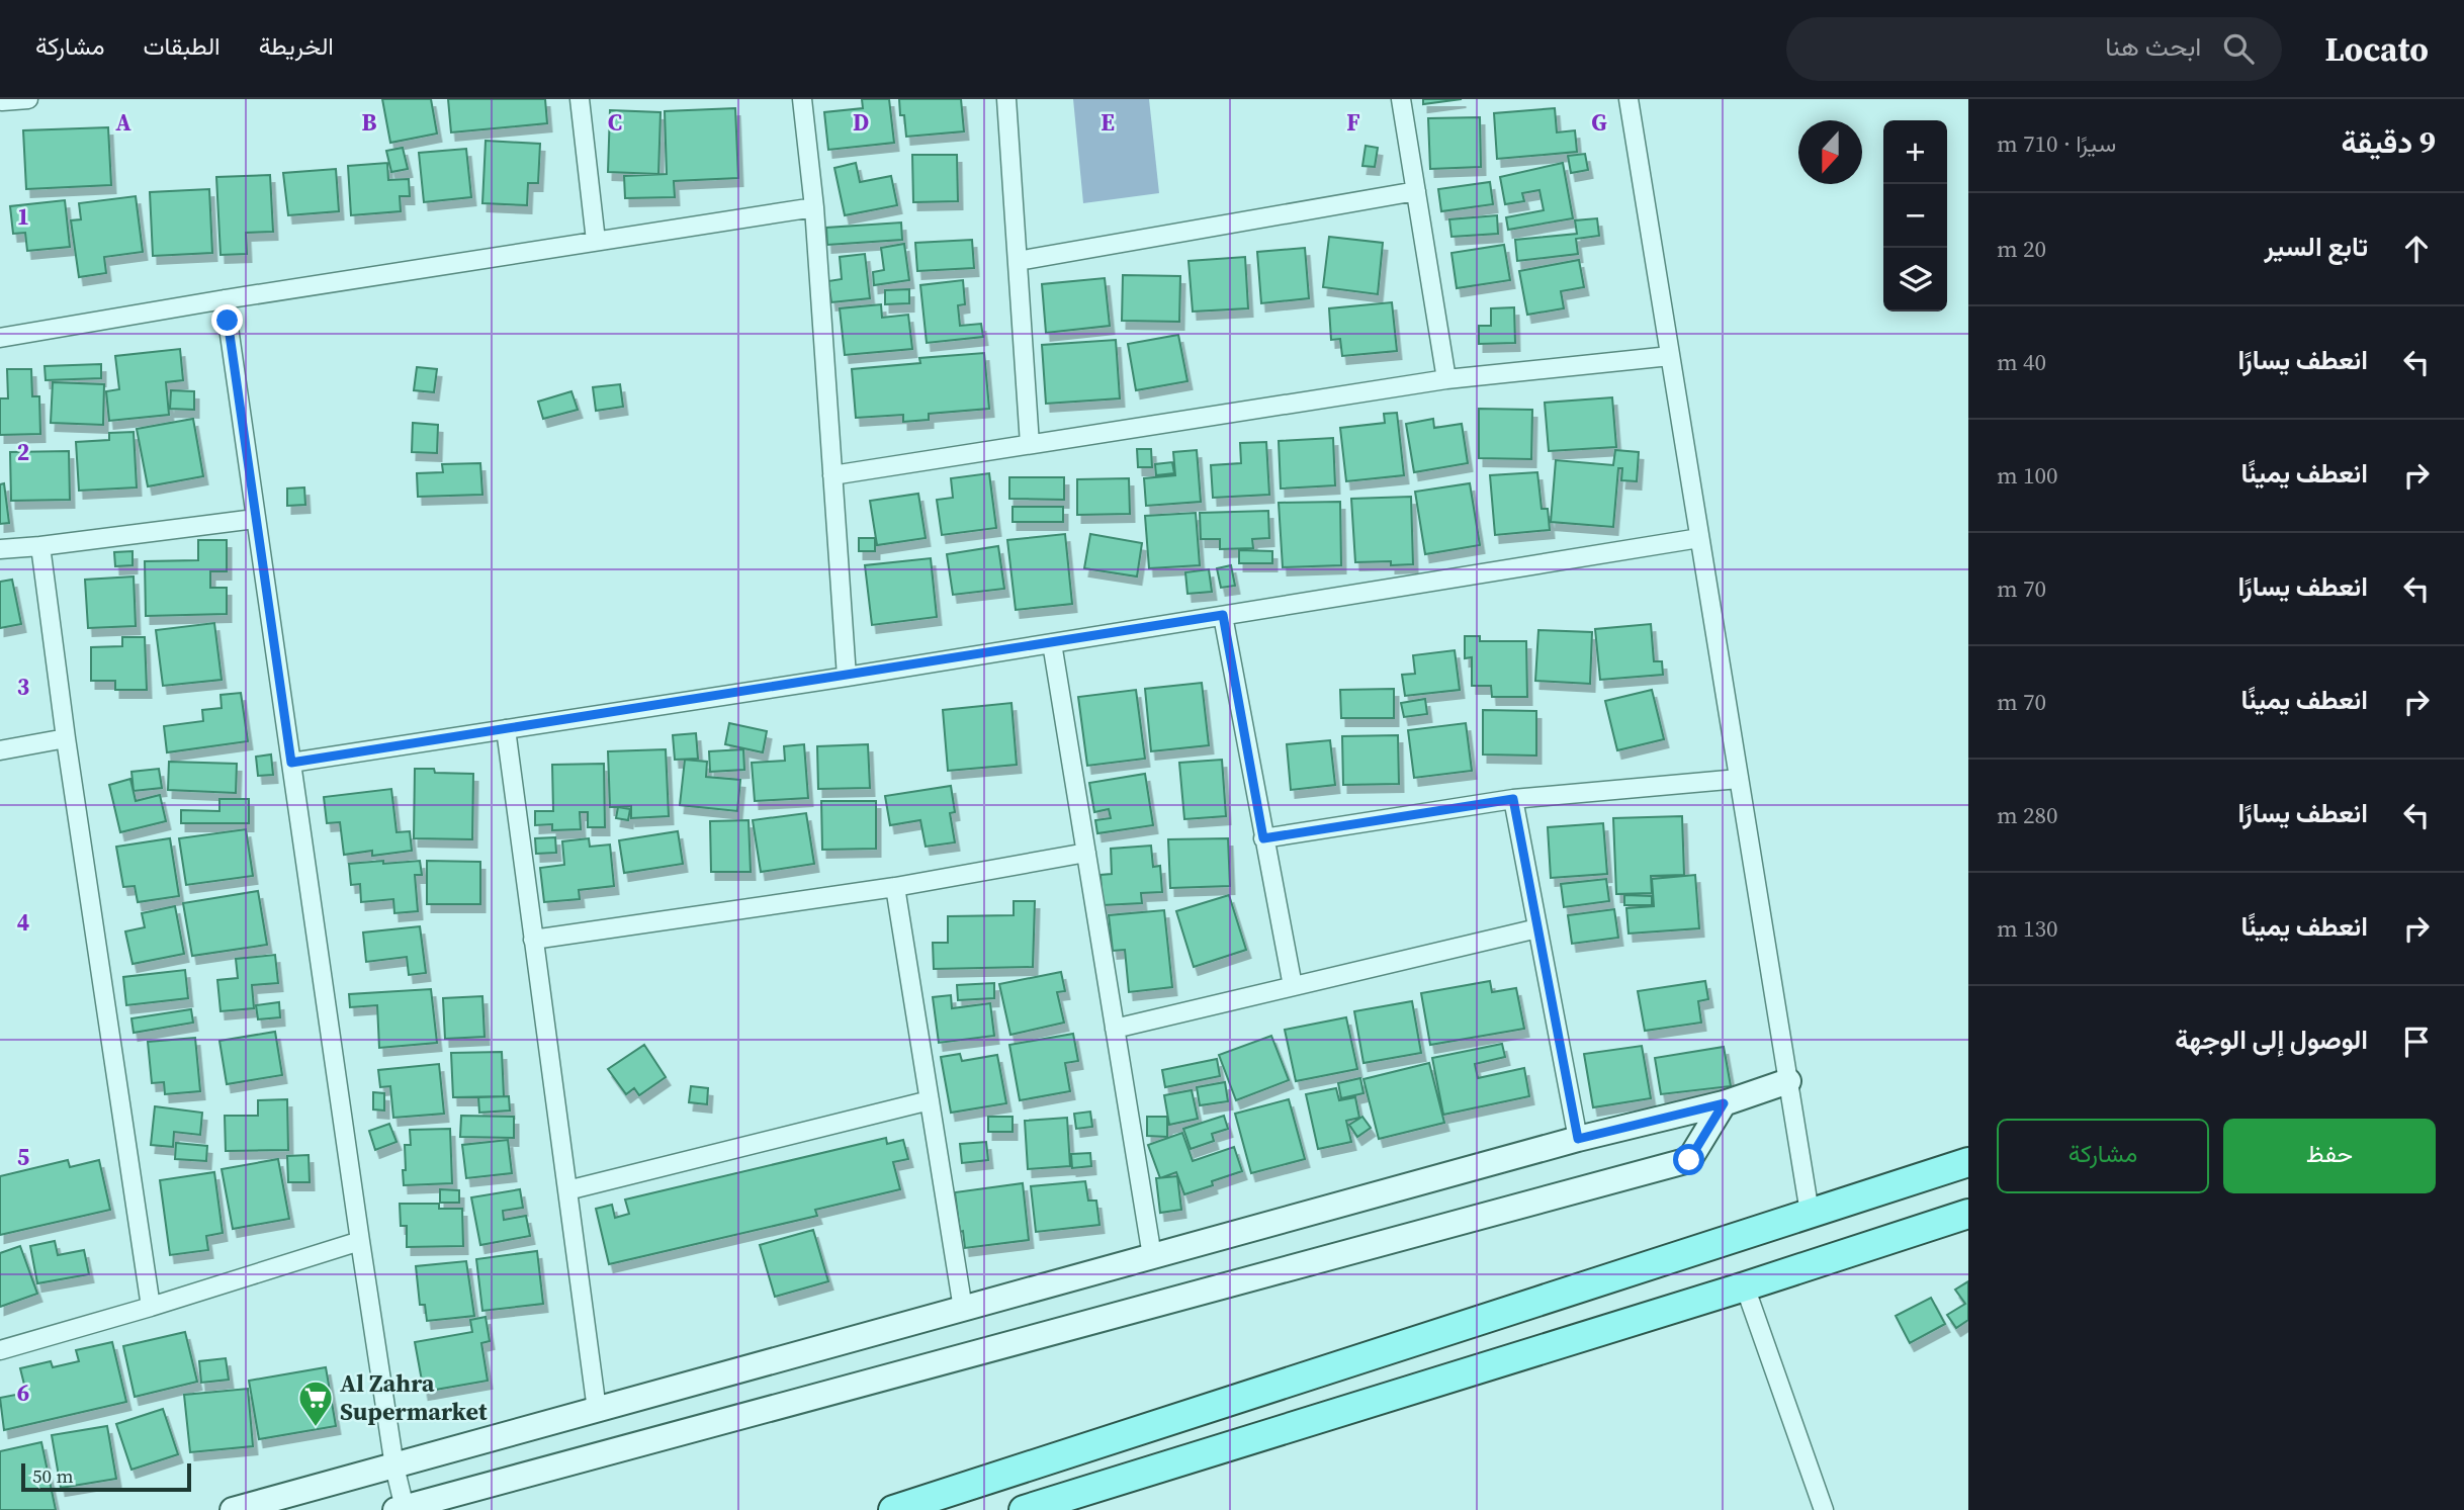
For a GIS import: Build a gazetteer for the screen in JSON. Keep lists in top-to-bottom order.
{
  "places": {
    "supermarket": ["Al Zahra Supermarket"]
  },
  "scale_bar": "50 m",
  "north": "bottom",
  "page": {
    "header": "Locato",
    "search": "ابحث هنا",
    "nav": ["الخريطة", "الطبقات", "مشاركة"],
    "heading": ["9 دقيقة", "سيرًا · 710 m"],
    "map_buttons": ["+", "−"],
    "list": [
      ["تابع السير", "20 m"],
      ["انعطف يسارًا", "40 m"],
      ["انعطف يمينًا", "100 m"],
      ["انعطف يسارًا", "70 m"],
      ["انعطف يمينًا", "70 m"],
      ["انعطف يسارًا", "280 m"],
      ["انعطف يمينًا", "130 m"],
      "الوصول إلى الوجهة"
    ],
    "buttons": ["حفظ", "مشاركة"],
    "scale": "50 m"
  },
  "grid": {
    "columns": [
      "A",
      "B",
      "C",
      "D",
      "E",
      "F",
      "G"
    ],
    "rows": [
      "1",
      "2",
      "3",
      "4",
      "5",
      "6"
    ]
  }
}
